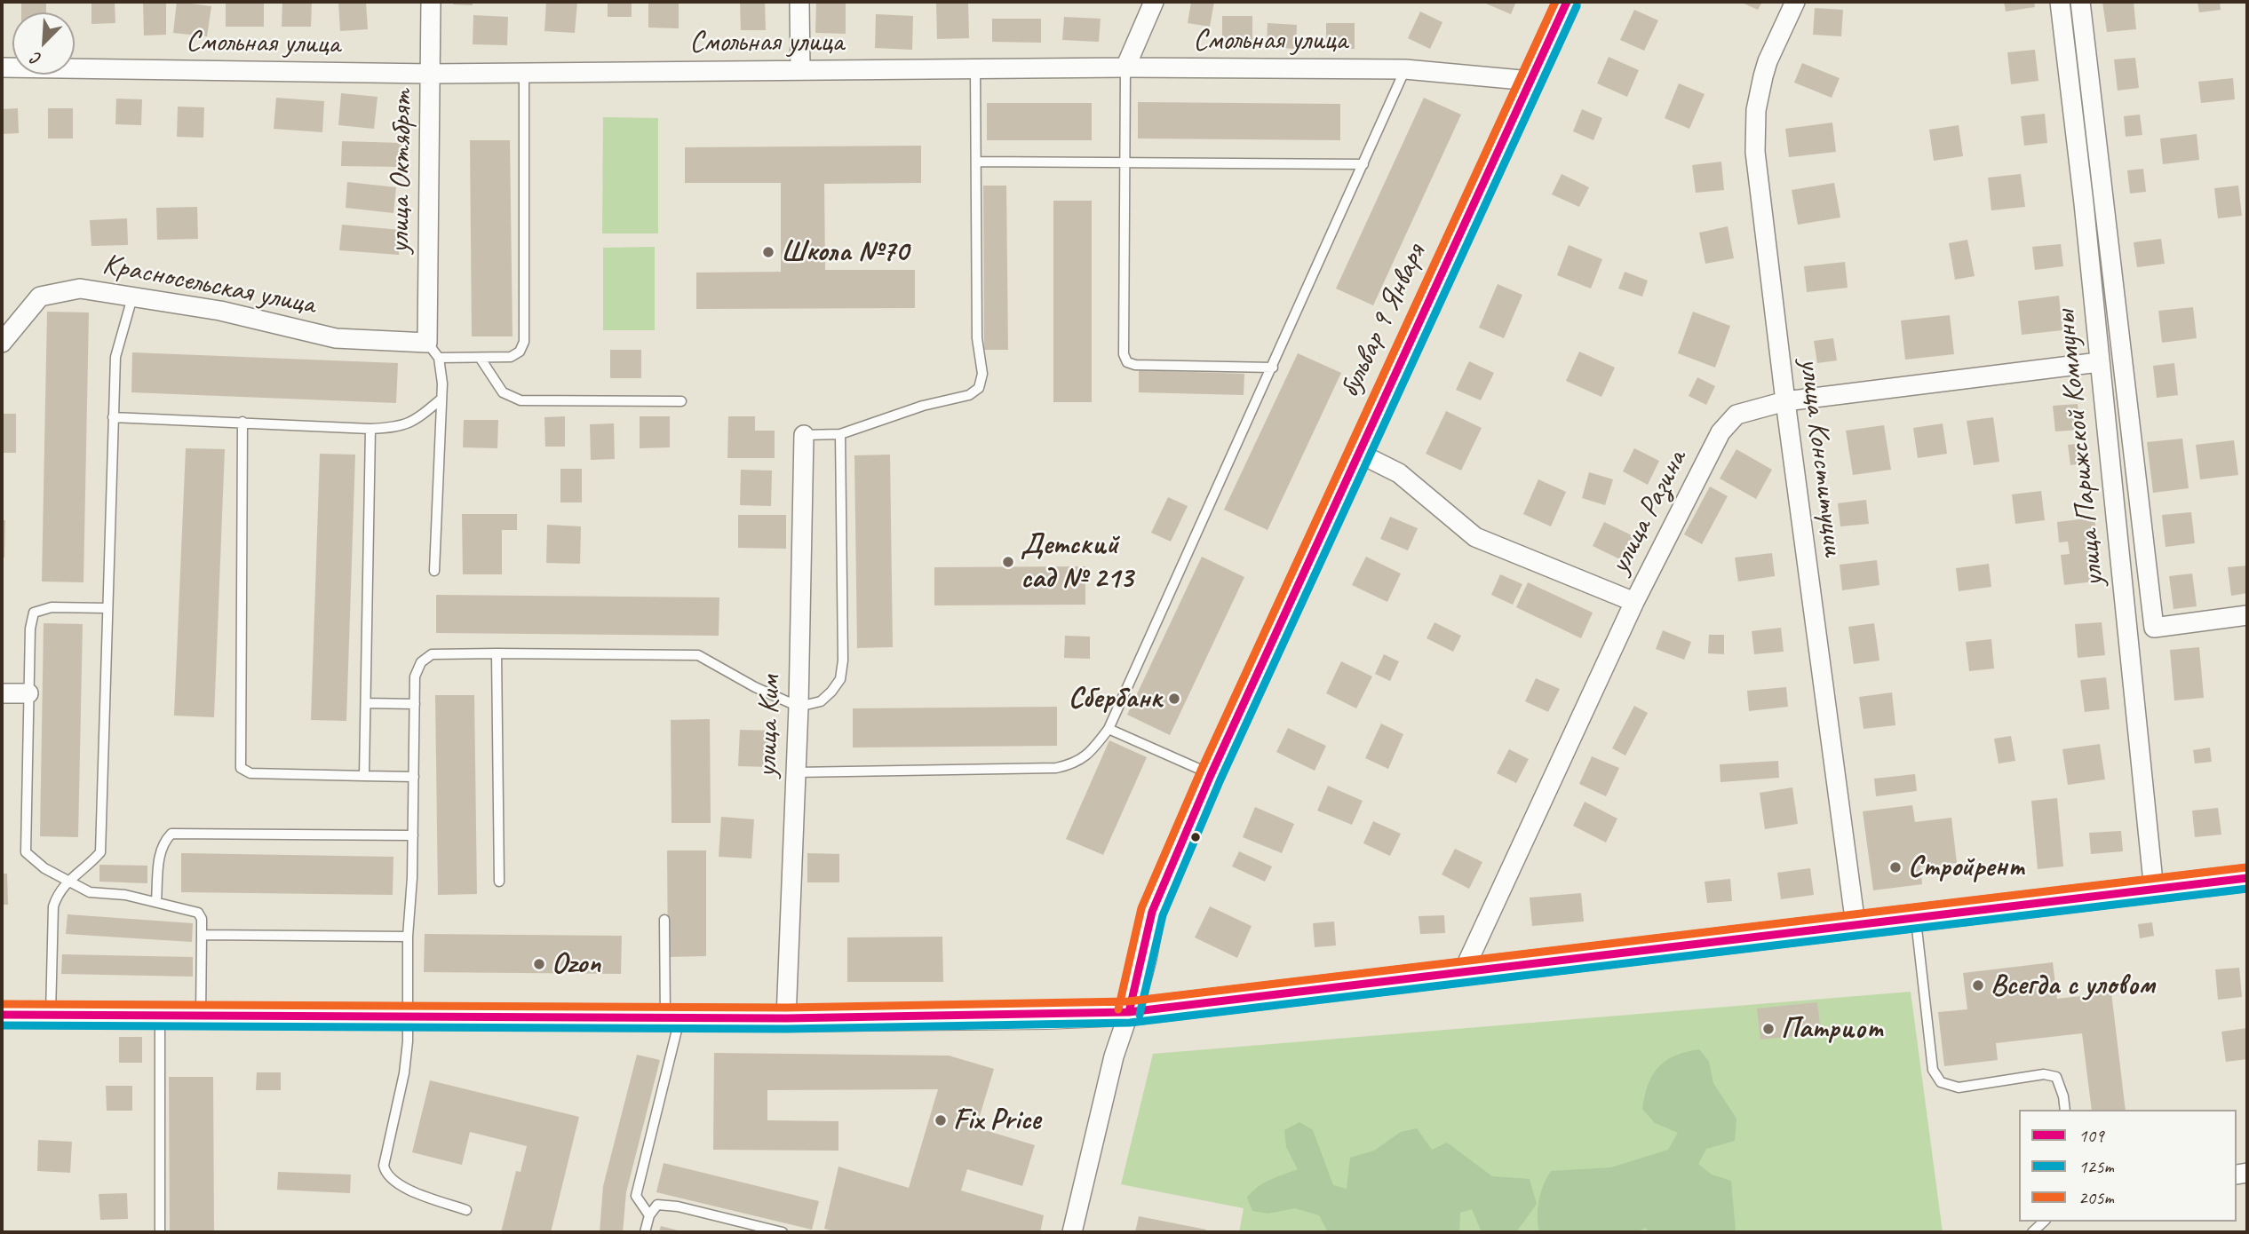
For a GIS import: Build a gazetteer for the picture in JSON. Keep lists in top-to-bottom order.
{
  "streets": {
    "main road": ["бульвар 9 Января"],
    "street": [
      "Смольная улица",
      "улица Октябрят",
      "Красносельская улица",
      "улица Парижской Коммуны",
      "улица Конституции",
      "улица Разина",
      "улица Ким"
    ]
  },
  "crossings": [
    ["Смольная улица", "улица Октябрят"],
    ["Смольная улица", "бульвар 9 Января"],
    ["улица Октябрят", "Красносельская улица"],
    ["улица Парижской Коммуны", "улица Разина"],
    ["улица Конституции", "улица Разина"]
  ],
  "places": [
    "Школа №70",
    "Детский сад № 213",
    "Сбербанк",
    "Стройрент",
    "Ozon",
    "Всегда с уловом",
    "Патриот",
    "Fix Price"
  ],
  "lines": ["transit line 109", "transit line 205т", "transit line 125т"],
  "legend": ["109", "125т", "205т"],
  "north": "bottom left"
}
